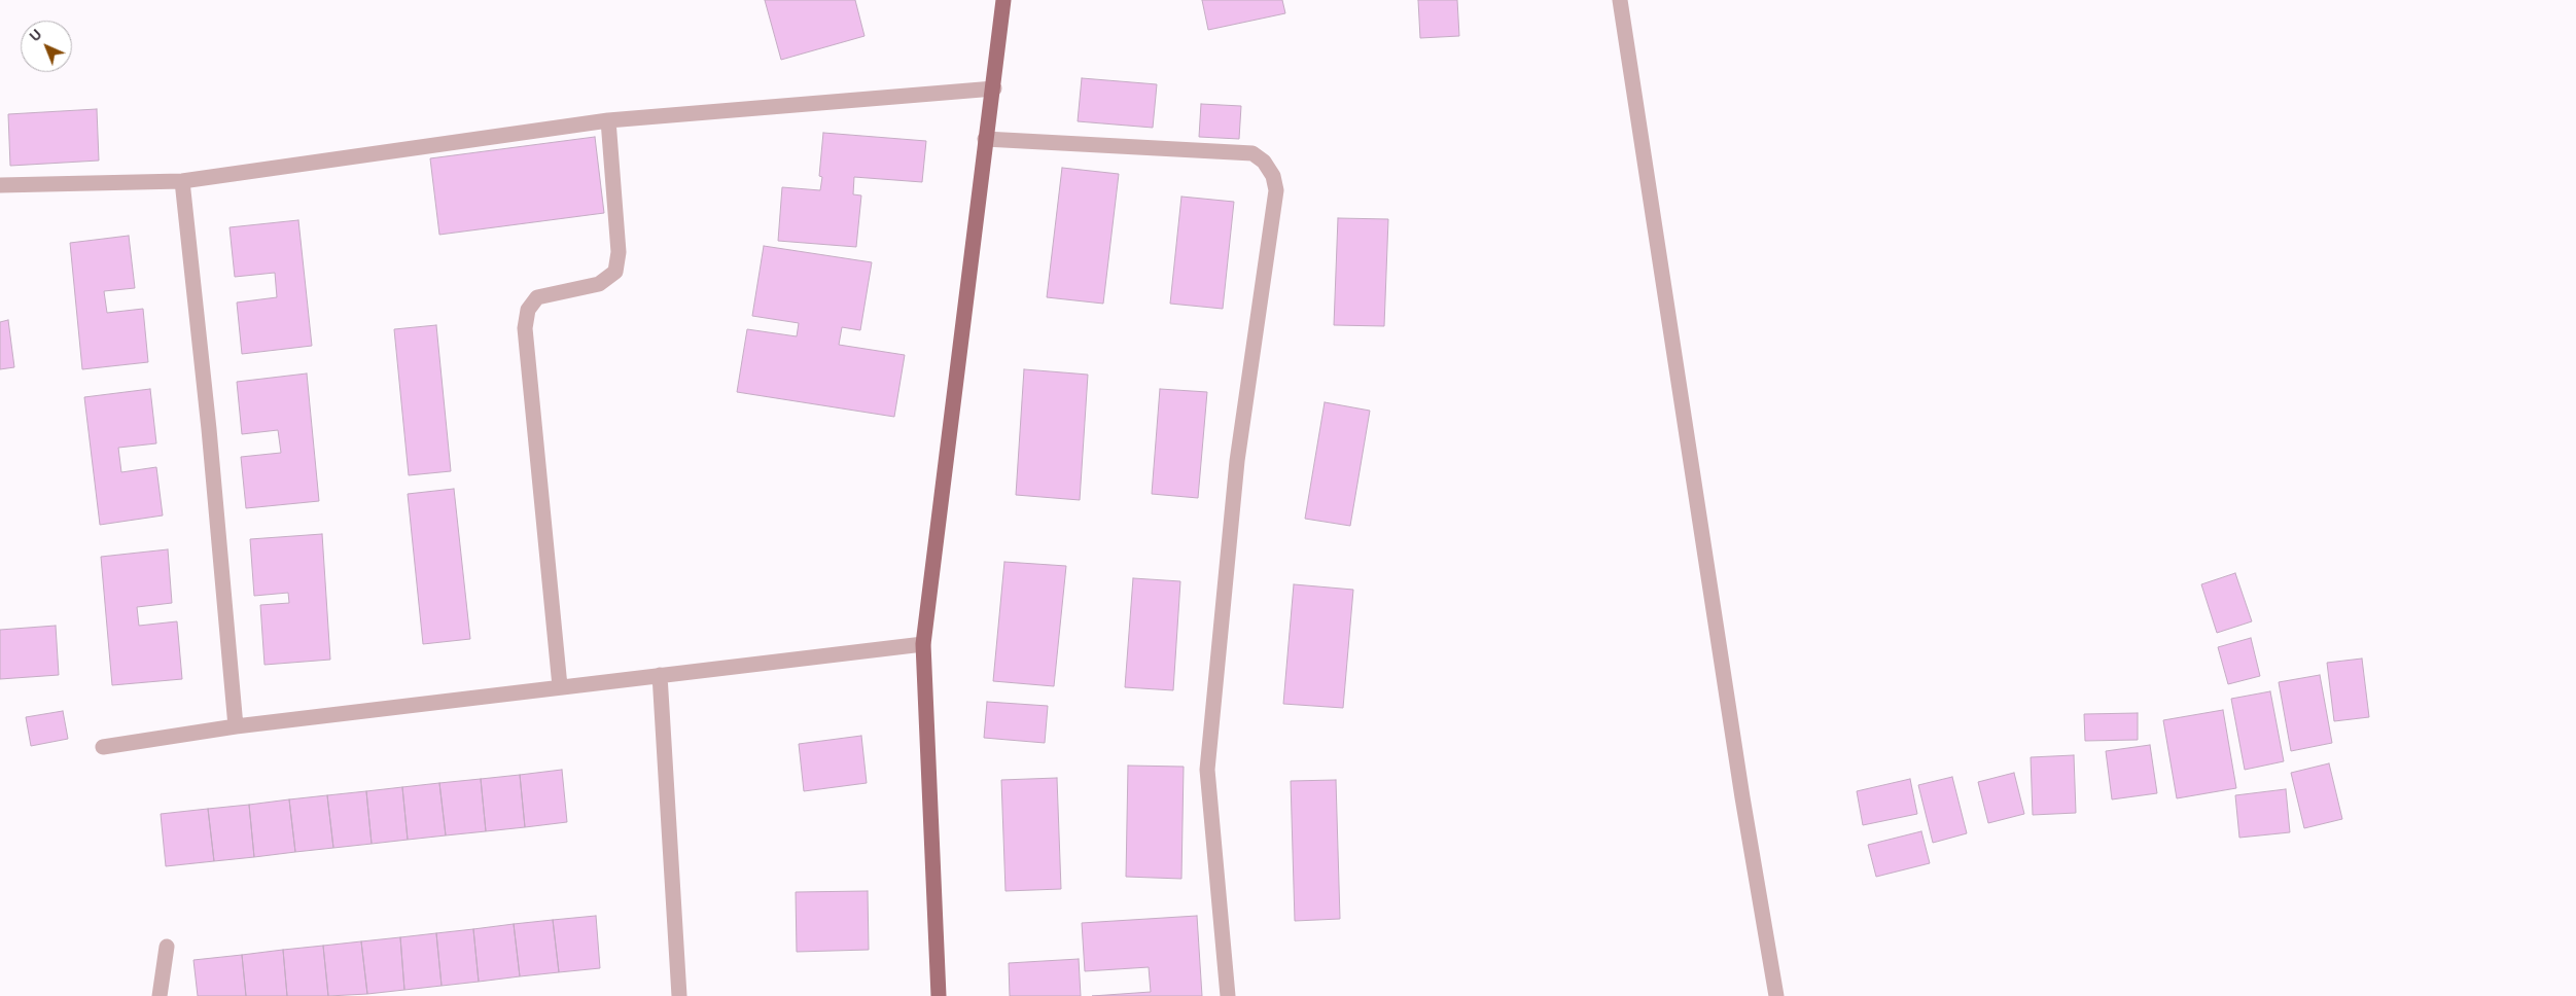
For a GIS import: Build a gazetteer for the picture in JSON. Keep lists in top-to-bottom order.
{
  "north": "top left"
}
